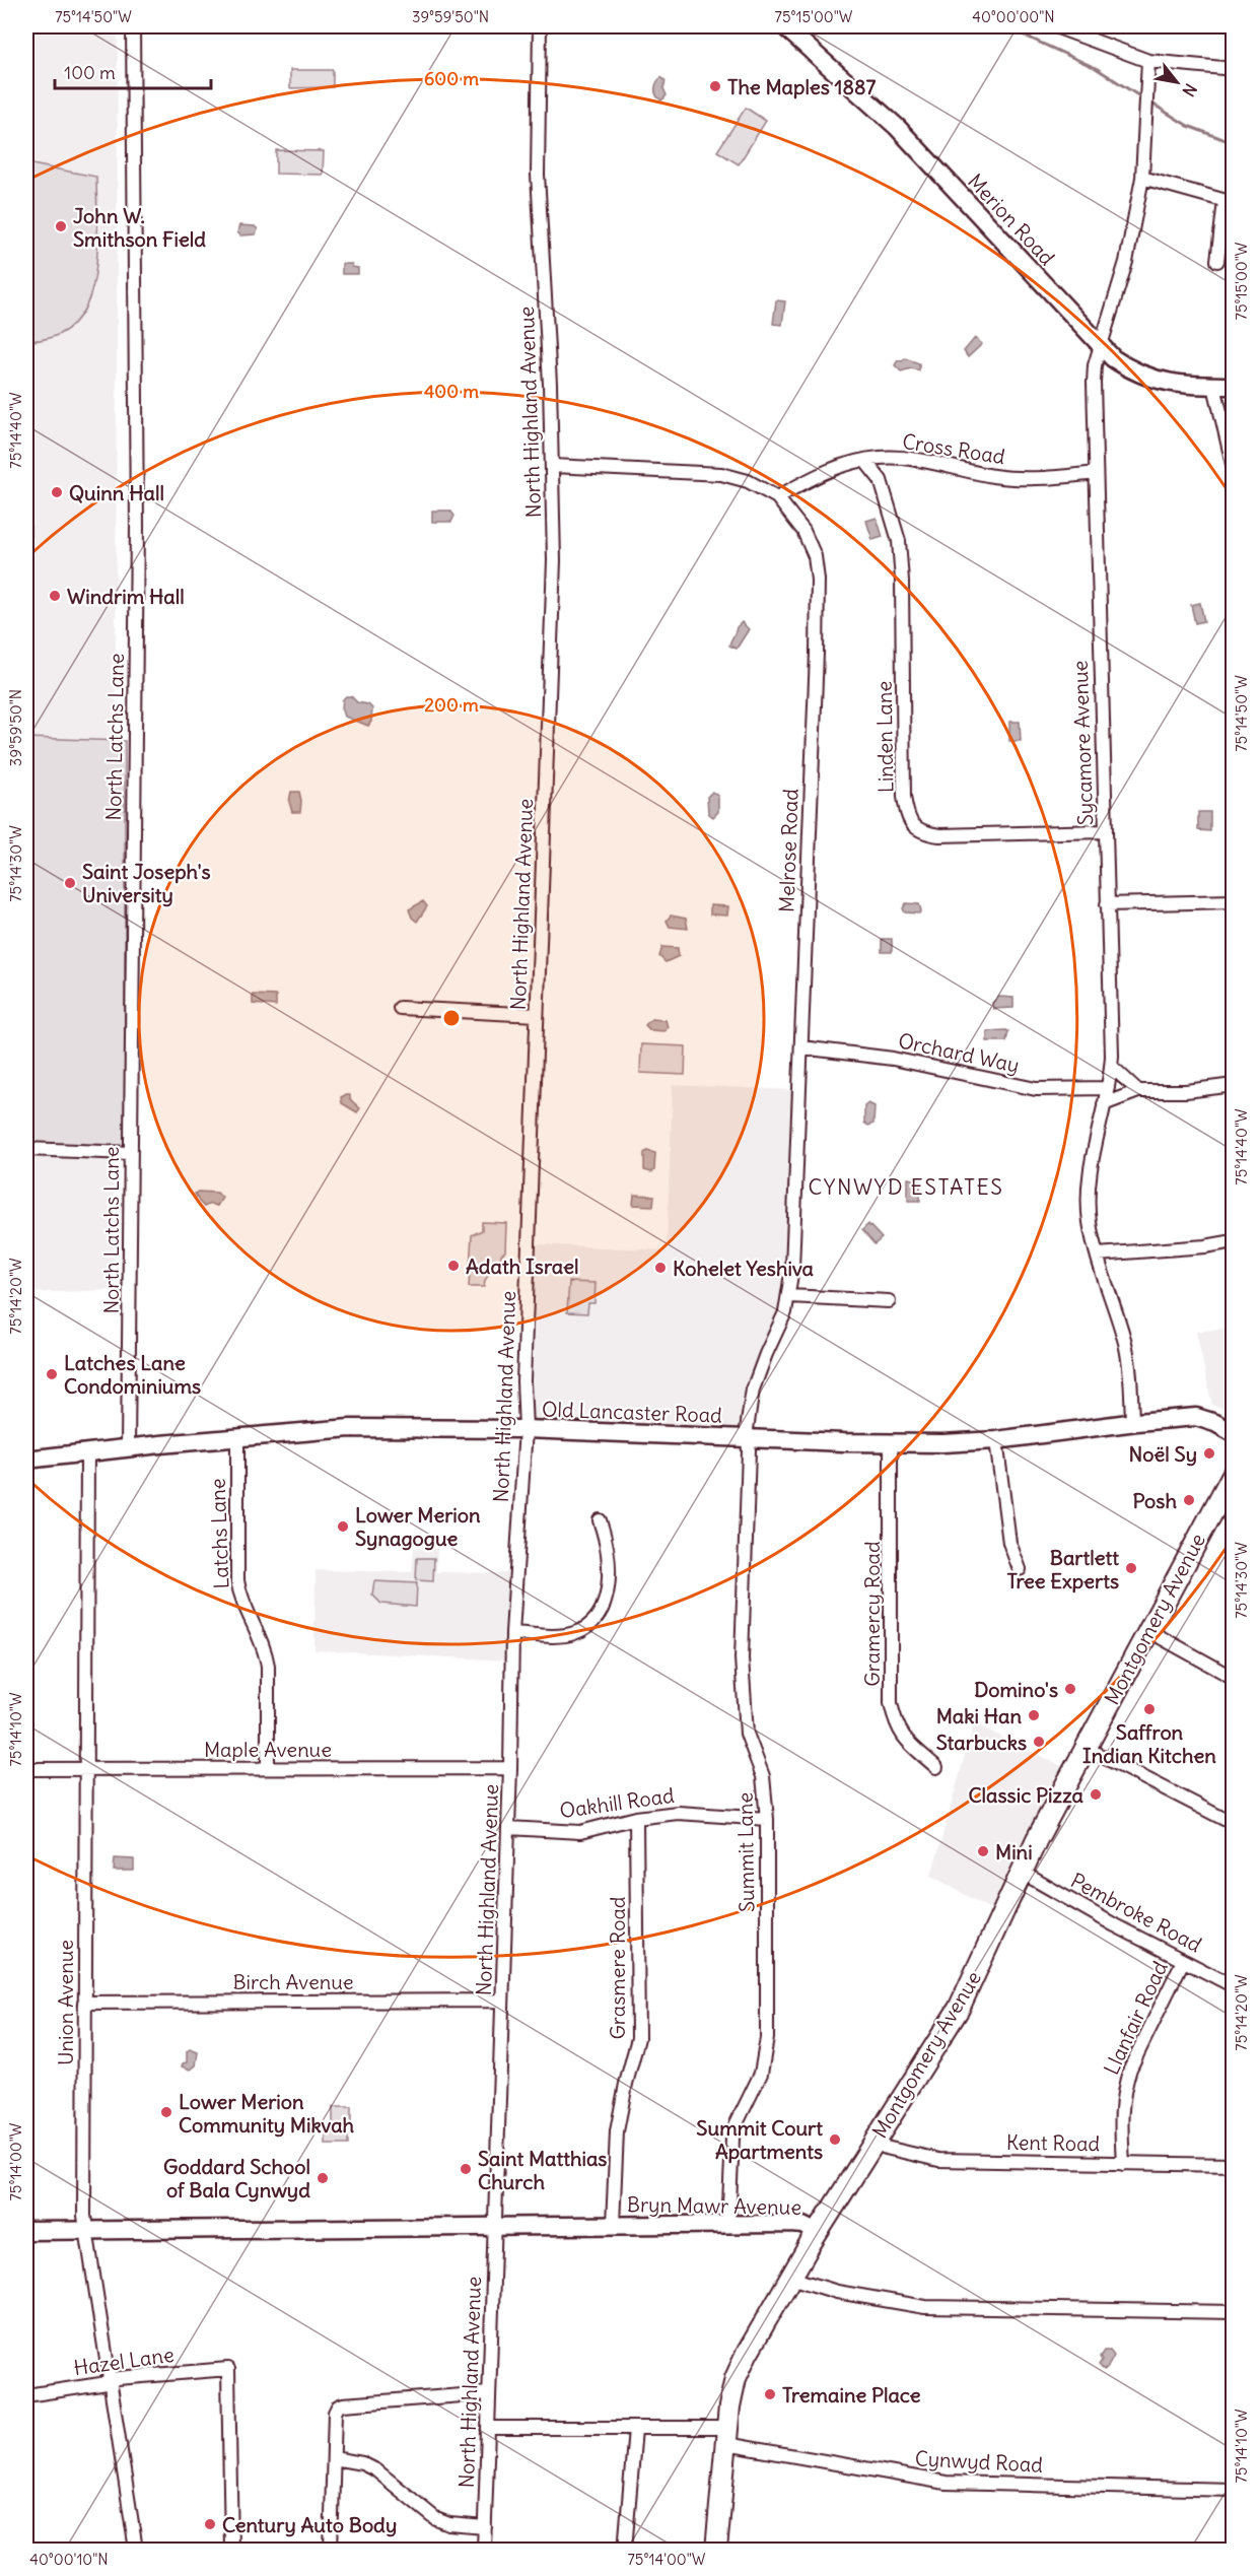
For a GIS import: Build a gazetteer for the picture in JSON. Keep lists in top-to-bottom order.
{
  "streets": {
    "main road": ["Montgomery Avenue"],
    "street": [
      "Merion Road",
      "North Highland Avenue",
      "Cross Road",
      "North Latchs Lane",
      "Linden Lane",
      "Sycamore Avenue",
      "Melrose Road",
      "Orchard Way",
      "Old Lancaster Road",
      "Latchs Lane",
      "Gramercy Road",
      "Maple Avenue",
      "Oakhill Road",
      "Summit Lane",
      "Pembroke Road",
      "Grasmere Road",
      "Birch Avenue",
      "Union Avenue",
      "Llanfair Road",
      "Kent Road",
      "Bryn Mawr Avenue",
      "Hazel Lane",
      "Cynwyd Road"
    ]
  },
  "crossings": [
    ["Merion Road", "Sycamore Avenue"],
    ["North Highland Avenue", "Melrose Road"],
    ["North Highland Avenue", "Old Lancaster Road"],
    ["North Highland Avenue", "Maple Avenue"],
    ["North Highland Avenue", "Oakhill Road"],
    ["North Highland Avenue", "Birch Avenue"],
    ["North Highland Avenue", "Bryn Mawr Avenue"],
    ["North Highland Avenue", "Cynwyd Road"],
    ["Cross Road", "Linden Lane"],
    ["Cross Road", "Sycamore Avenue"],
    ["Cross Road", "Melrose Road"],
    ["North Latchs Lane", "Old Lancaster Road"],
    ["Linden Lane", "Sycamore Avenue"],
    ["Sycamore Avenue", "Orchard Way"],
    ["Sycamore Avenue", "Old Lancaster Road"],
    ["Melrose Road", "Orchard Way"],
    ["Melrose Road", "Old Lancaster Road"],
    ["Melrose Road", "Summit Lane"],
    ["Old Lancaster Road", "Latchs Lane"],
    ["Old Lancaster Road", "Gramercy Road"],
    ["Old Lancaster Road", "Summit Lane"],
    ["Old Lancaster Road", "Union Avenue"],
    ["Latchs Lane", "Maple Avenue"],
    ["Montgomery Avenue", "Pembroke Road"],
    ["Montgomery Avenue", "Kent Road"],
    ["Montgomery Avenue", "Bryn Mawr Avenue"],
    ["Montgomery Avenue", "Cynwyd Road"],
    ["Maple Avenue", "Union Avenue"],
    ["Oakhill Road", "Summit Lane"],
    ["Oakhill Road", "Grasmere Road"],
    ["Summit Lane", "Bryn Mawr Avenue"],
    ["Pembroke Road", "Llanfair Road"],
    ["Grasmere Road", "Bryn Mawr Avenue"],
    ["Birch Avenue", "Union Avenue"],
    ["Union Avenue", "Bryn Mawr Avenue"],
    ["Union Avenue", "Hazel Lane"],
    ["Llanfair Road", "Kent Road"]
  ],
  "districts": ["CYNWYD ESTATES"],
  "places": [
    "The Maples 1887",
    "John W. Smithson Field",
    "Quinn Hall",
    "Windrim Hall",
    "Saint Joseph's University",
    "Adath Israel",
    "Kohelet Yeshiva",
    "Latches Lane Condominiums",
    "Noël Sy",
    "Posh",
    "Lower Merion Synagogue",
    "Bartlett Tree Experts",
    "Domino's",
    "Saffron Indian Kitchen",
    "Maki Han",
    "Starbucks",
    "Classic Pizza",
    "Mini",
    "Lower Merion Community Mikvah",
    "Summit Court Apartments",
    "Saint Matthias Church",
    "Goddard School of Bala Cynwyd",
    "Tremaine Place",
    "Century Auto Body"
  ],
  "scale_bar": "100 m",
  "north": "bottom right",
  "coordinates": [
    "75°14'50\"W",
    "39°59'50\"N",
    "75°15'00\"W",
    "40°00'00\"N",
    "75°14'40\"W",
    "75°14'30\"W",
    "75°14'20\"W",
    "75°14'10\"W",
    "75°14'00\"W",
    "40°00'10\"N"
  ],
  "rings": ["600 m", "400 m", "200 m"]
}
